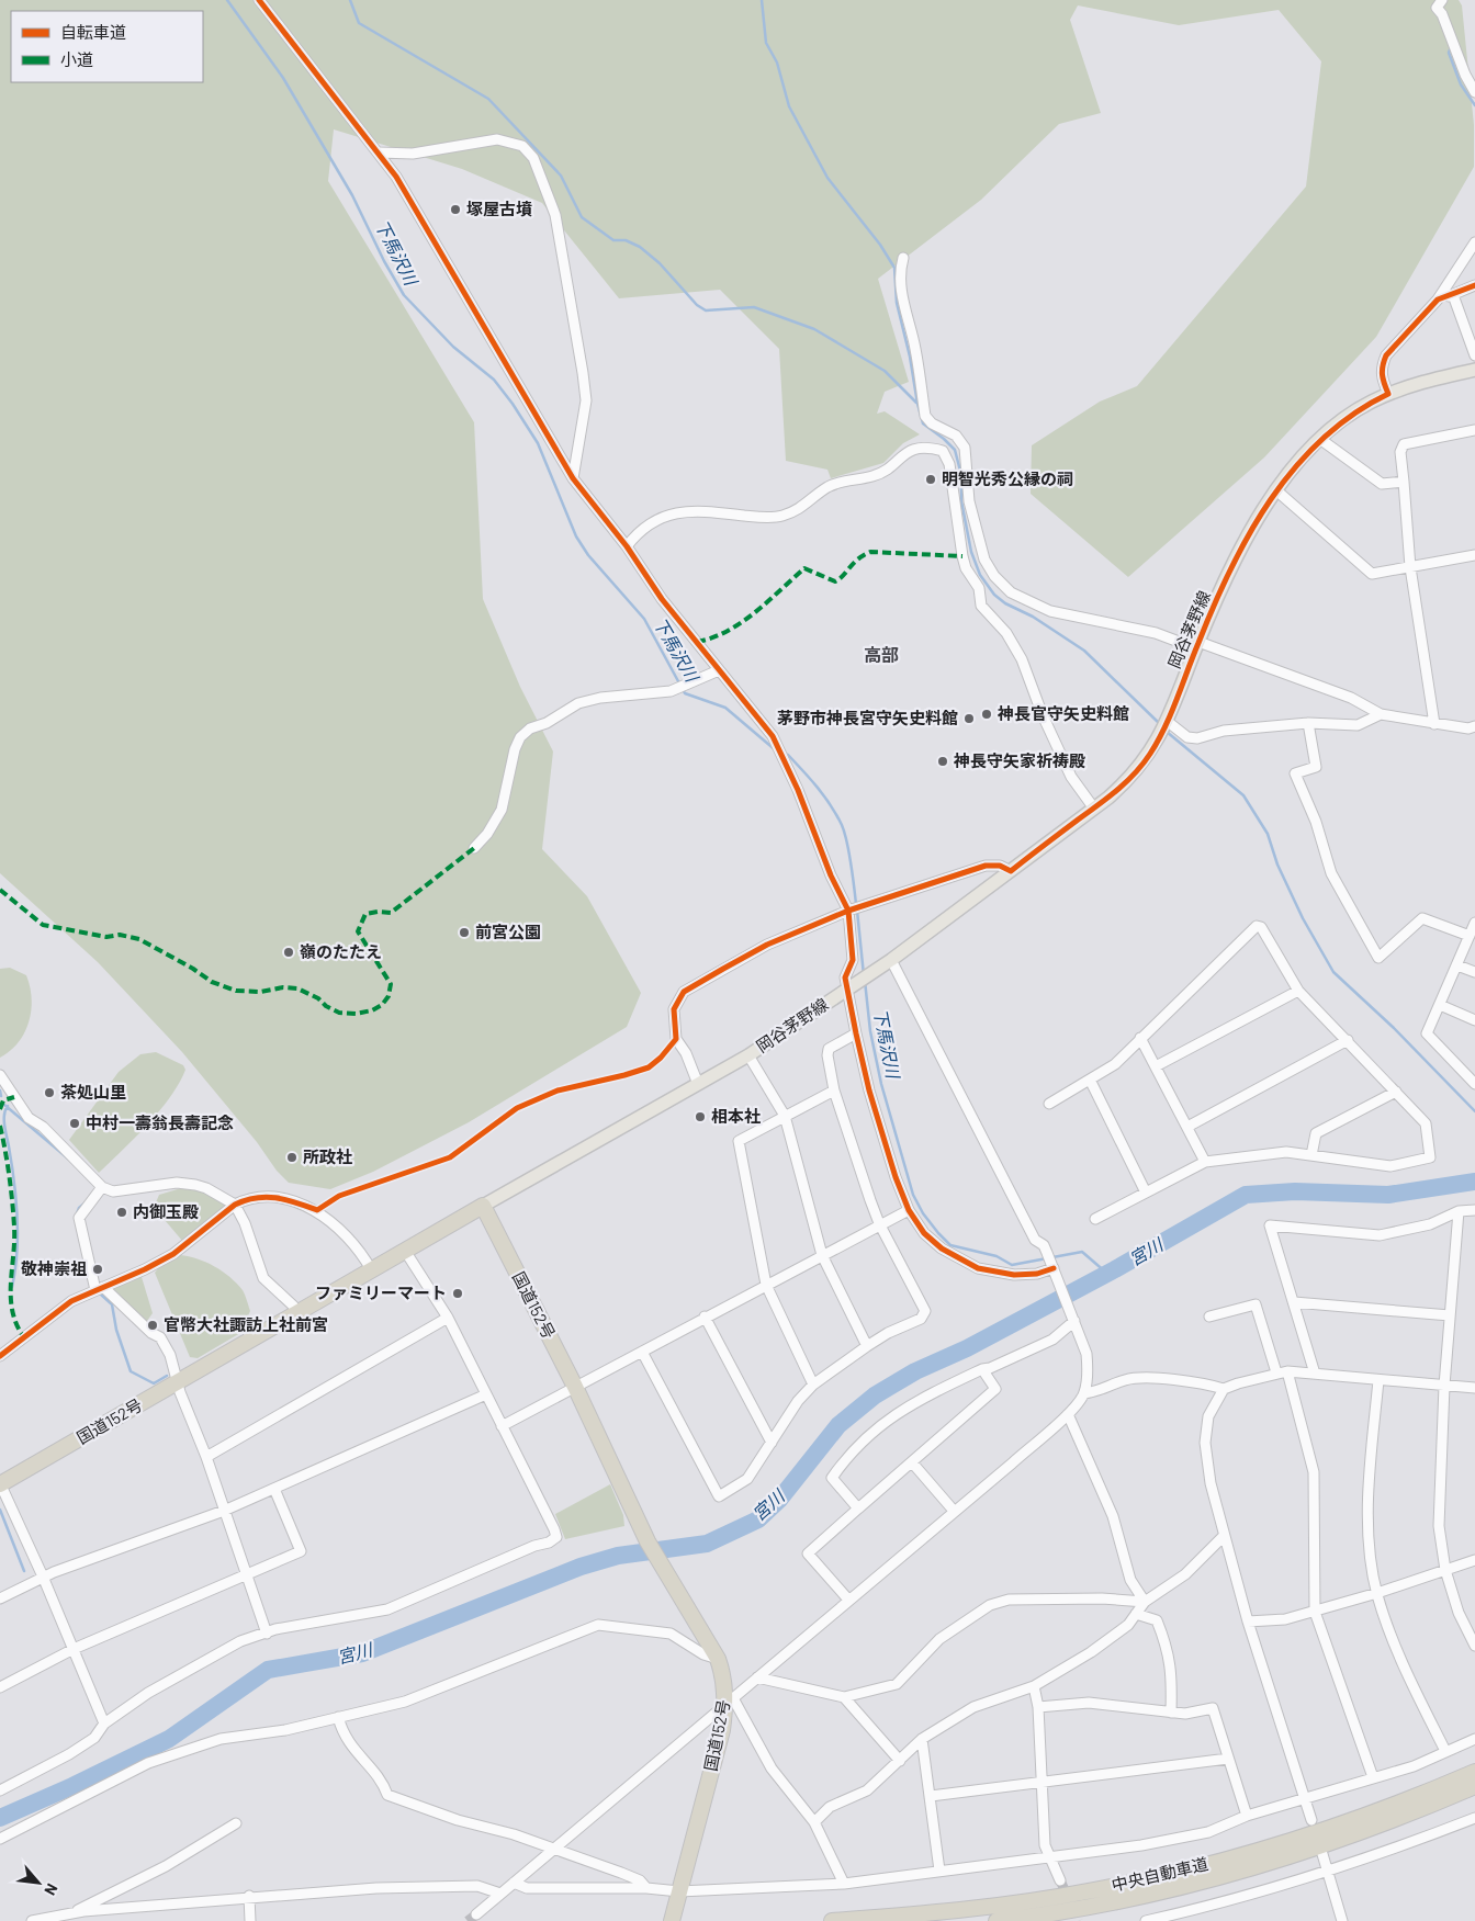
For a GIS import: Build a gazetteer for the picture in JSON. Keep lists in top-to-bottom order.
{
  "streets": {
    "highway": ["国道152号", "中央自動車道"],
    "main road": ["岡谷茅野線"]
  },
  "crossings": [
    ["岡谷茅野線", "国道152号"]
  ],
  "districts": ["高部"],
  "water": ["下馬沢川", "宮川"],
  "places": [
    "塚屋古墳",
    "明智光秀公縁の祠",
    "神長官守矢史料館",
    "茅野市神長宮守矢史料館",
    "神長守矢家祈祷殿",
    "前宮公園",
    "嶺のたたえ",
    "茶処山里",
    "相本社",
    "中村一壽翁長壽記念",
    "所政社",
    "内御玉殿",
    "敬神崇祖",
    "ファミリーマート",
    "官幣大社諏訪上社前宮"
  ],
  "legend": ["自転車道", "小道"],
  "north": "bottom right"
}
